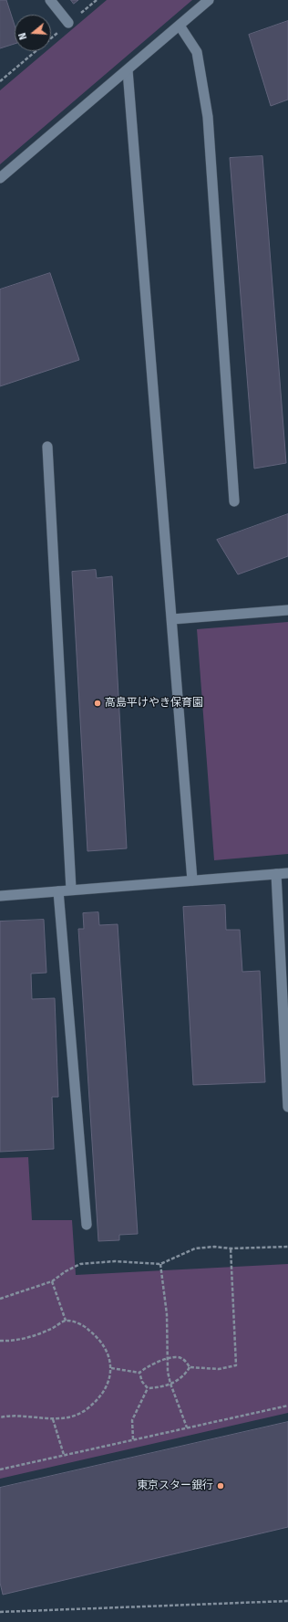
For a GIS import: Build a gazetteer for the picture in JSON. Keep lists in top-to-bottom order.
{
  "places": ["高島平けやき保育園", "東京スター銀行"],
  "north": "left"
}
